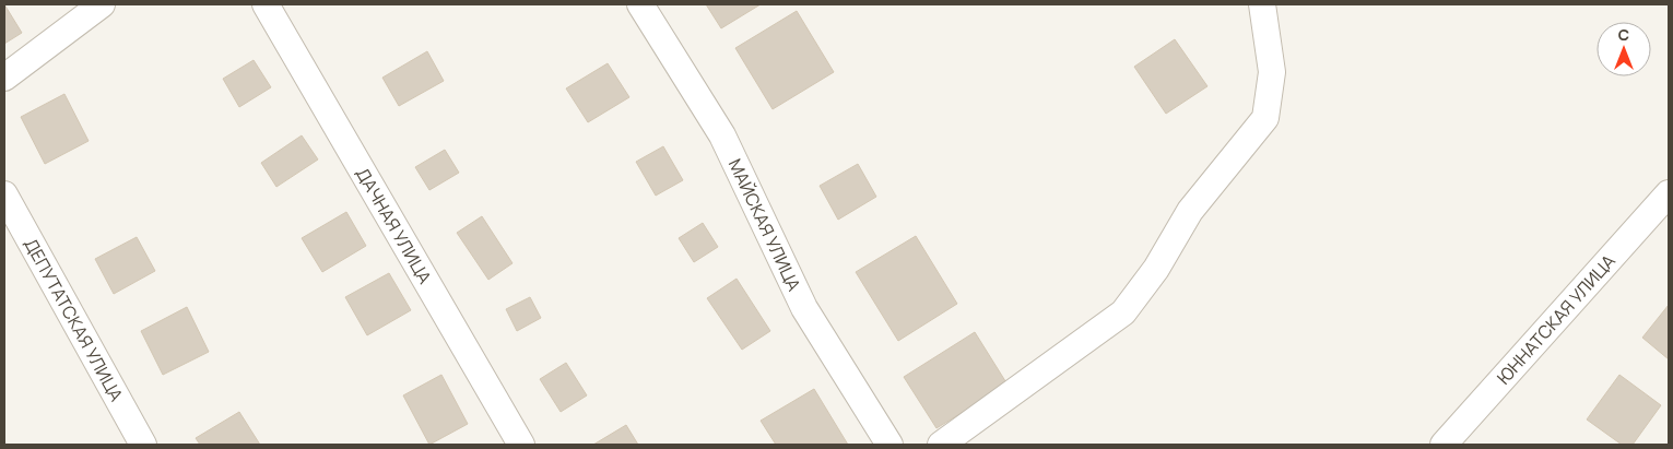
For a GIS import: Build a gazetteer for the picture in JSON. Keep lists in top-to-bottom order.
{
  "streets": {
    "street": [
      "ДАЧНАЯ УЛИЦА",
      "МАЙСКАЯ УЛИЦА",
      "ЮННАТСКАЯ УЛИЦА",
      "ДЕПУТАТСКАЯ УЛИЦА"
    ]
  },
  "north": "top"
}
